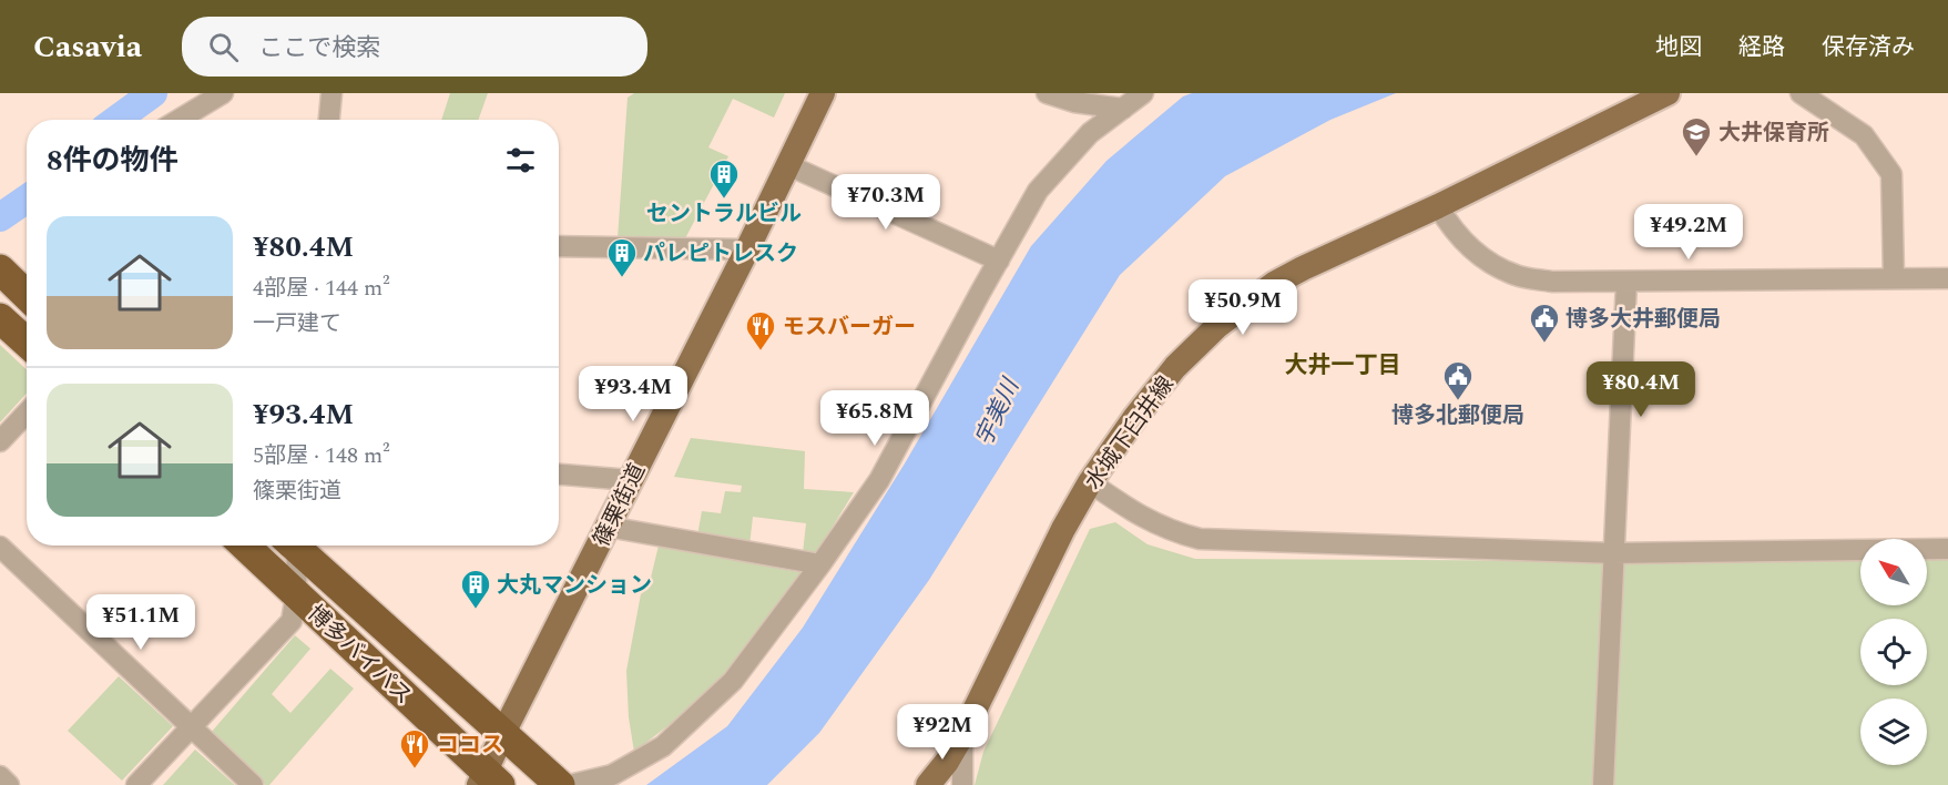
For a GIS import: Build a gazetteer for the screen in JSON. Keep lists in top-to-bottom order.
{
  "streets": {
    "highway": ["博多バイパス"],
    "main road": ["水城下臼井線", "篠栗街道"]
  },
  "crossings": [
    ["篠栗街道", "博多バイパス"]
  ],
  "districts": ["大井一丁目"],
  "water": ["宇美川"],
  "places": {
    "school or university": ["大井保育所"],
    "building": ["セントラルビル", "パレピトレスク", "大丸マンション"],
    "public building": ["博多大井郵便局", "博多北郵便局"],
    "restaurant": ["モスバーガー", "ココス"]
  },
  "north": "top left",
  "page": {
    "header": "Casavia",
    "search": "ここで検索",
    "nav": ["地図", "経路", "保存済み"],
    "heading": "8件の物件",
    "price": [
      "¥70.3M",
      "¥49.2M",
      "¥50.9M",
      "¥80.4M",
      "¥93.4M",
      "¥65.8M",
      "¥51.1M",
      "¥92M"
    ],
    "list": [
      {
        "name": "¥80.4M",
        "note": "4部屋 · 144 m² · 一戸建て"
      },
      {
        "name": "¥93.4M",
        "note": "5部屋 · 148 m² · 篠栗街道"
      }
    ]
  }
}
